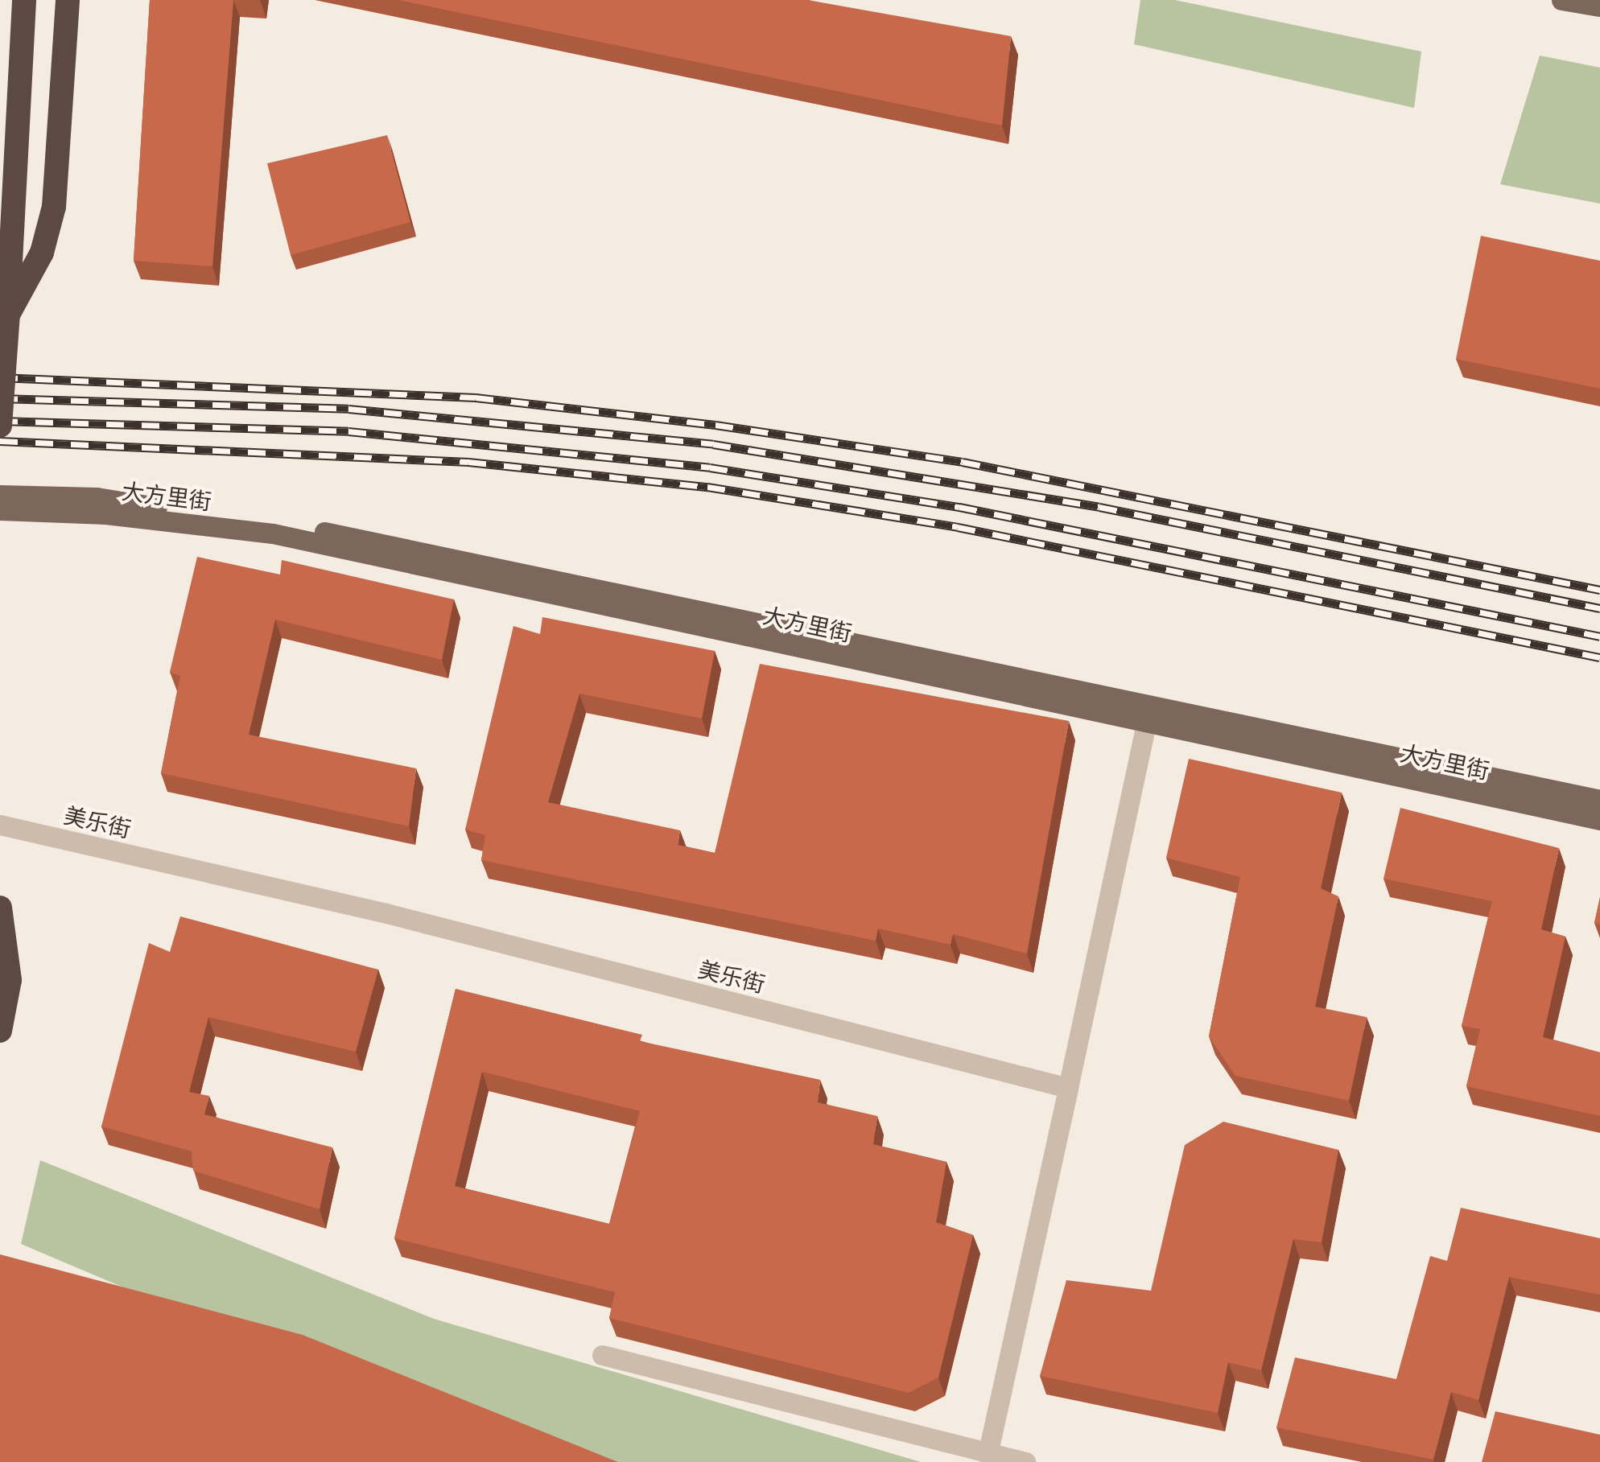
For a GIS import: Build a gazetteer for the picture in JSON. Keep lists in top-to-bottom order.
{
  "streets": {
    "main road": ["大方里街"],
    "street": ["美乐街"]
  }
}
